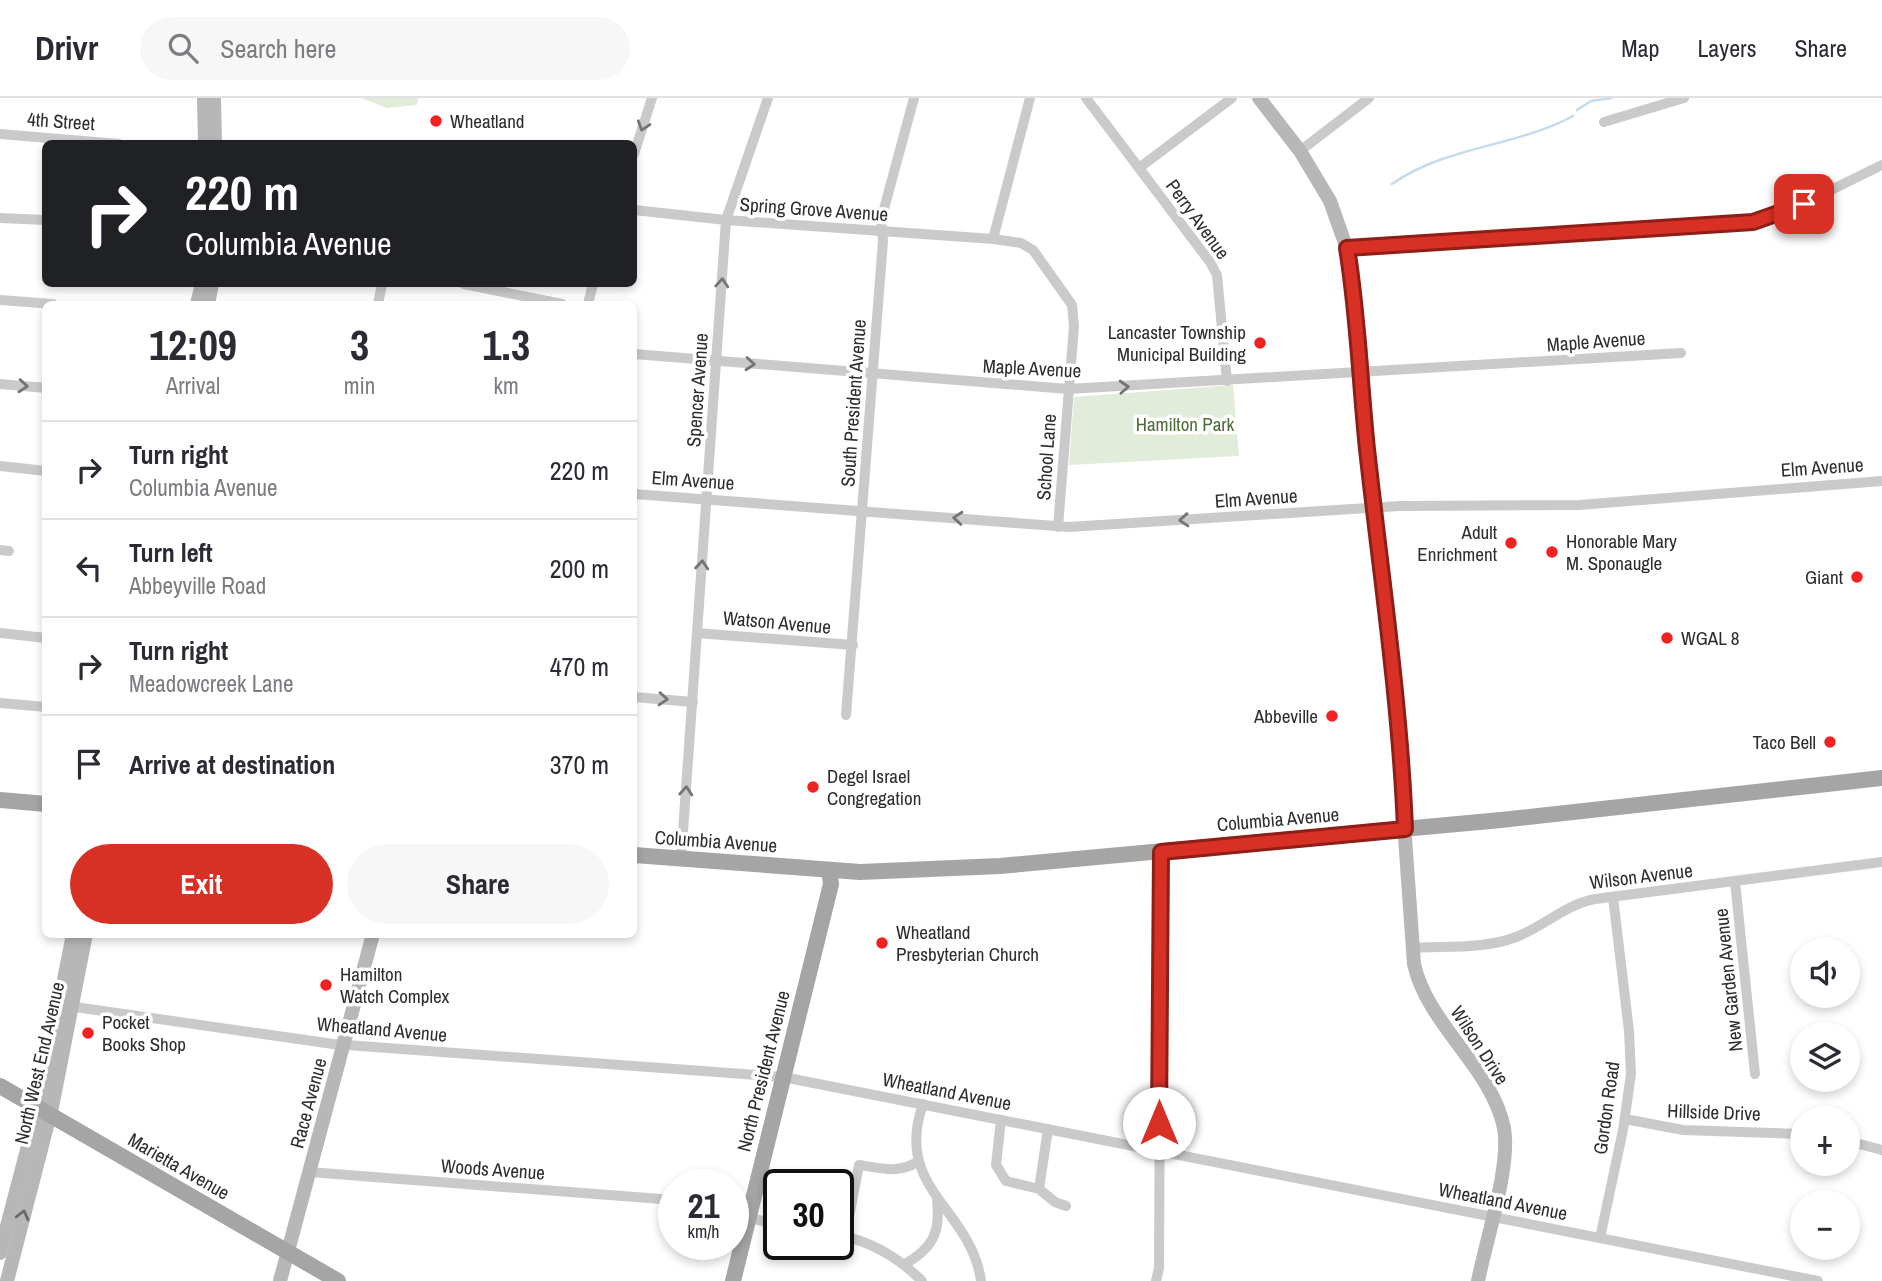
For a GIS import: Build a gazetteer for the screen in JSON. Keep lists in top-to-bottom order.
{
  "streets": {
    "main road": ["Columbia Avenue", "North President Avenue", "Marietta Avenue"],
    "street": [
      "4th Street",
      "Spring Grove Avenue",
      "Perry Avenue",
      "Maple Avenue",
      "Spencer Avenue",
      "South President Avenue",
      "School Lane",
      "Elm Avenue",
      "Watson Avenue",
      "Wilson Avenue",
      "New Garden Avenue",
      "Wheatland Avenue",
      "Wilson Drive",
      "North West End Avenue",
      "Race Avenue",
      "Gordon Road",
      "Hillside Drive",
      "Woods Avenue"
    ]
  },
  "crossings": [
    ["Spring Grove Avenue", "Maple Avenue"],
    ["Spring Grove Avenue", "Spencer Avenue"],
    ["Spring Grove Avenue", "South President Avenue"],
    ["Spring Grove Avenue", "School Lane"],
    ["Perry Avenue", "Maple Avenue"],
    ["Maple Avenue", "Spencer Avenue"],
    ["Maple Avenue", "South President Avenue"],
    ["Maple Avenue", "School Lane"],
    ["Maple Avenue", "Wilson Drive"],
    ["Spencer Avenue", "Elm Avenue"],
    ["Spencer Avenue", "Watson Avenue"],
    ["Spencer Avenue", "Columbia Avenue"],
    ["South President Avenue", "Elm Avenue"],
    ["South President Avenue", "Watson Avenue"],
    ["School Lane", "Elm Avenue"],
    ["Elm Avenue", "Wilson Drive"],
    ["Columbia Avenue", "Wilson Drive"],
    ["Columbia Avenue", "North President Avenue"],
    ["Wilson Avenue", "New Garden Avenue"],
    ["Wilson Avenue", "Wilson Drive"],
    ["Wilson Avenue", "Gordon Road"],
    ["Wheatland Avenue", "Wilson Drive"],
    ["Wheatland Avenue", "North West End Avenue"],
    ["Wheatland Avenue", "North President Avenue"],
    ["Wheatland Avenue", "Race Avenue"],
    ["Wheatland Avenue", "Gordon Road"],
    ["North West End Avenue", "Marietta Avenue"],
    ["Race Avenue", "Marietta Avenue"],
    ["Race Avenue", "Woods Avenue"],
    ["Gordon Road", "Hillside Drive"]
  ],
  "one_way": ["Spencer Avenue", "Elm Avenue"],
  "parks": ["Hamilton Park"],
  "places": [
    "Wheatland",
    "Lancaster Township Municipal Building",
    "Adult Enrichment",
    "Honorable Mary M. Sponaugle",
    "Giant",
    "WGAL 8",
    "Abbeville",
    "Taco Bell",
    "Degel Israel Congregation",
    "Wheatland Presbyterian Church",
    "Hamilton Watch Complex",
    "Pocket Books Shop"
  ],
  "page": {
    "header": "Drivr",
    "search": "Search here",
    "nav": ["Map", "Layers", "Share"],
    "turn": ["220 m", "Columbia Avenue"],
    "eta": [
      "12:09",
      "Arrival",
      "3",
      "min",
      "1.3",
      "km"
    ],
    "list": [
      {
        "name": "Turn right",
        "note": "Columbia Avenue",
        "value": "220 m"
      },
      {
        "name": "Turn left",
        "note": "Abbeyville Road",
        "value": "200 m"
      },
      {
        "name": "Turn right",
        "note": "Meadowcreek Lane",
        "value": "470 m"
      },
      {
        "name": "Arrive at destination",
        "value": "370 m"
      }
    ],
    "buttons": ["Exit", "Share"],
    "map_buttons": ["+", "−"],
    "speed": "21 km/h",
    "limit": "30"
  }
}
